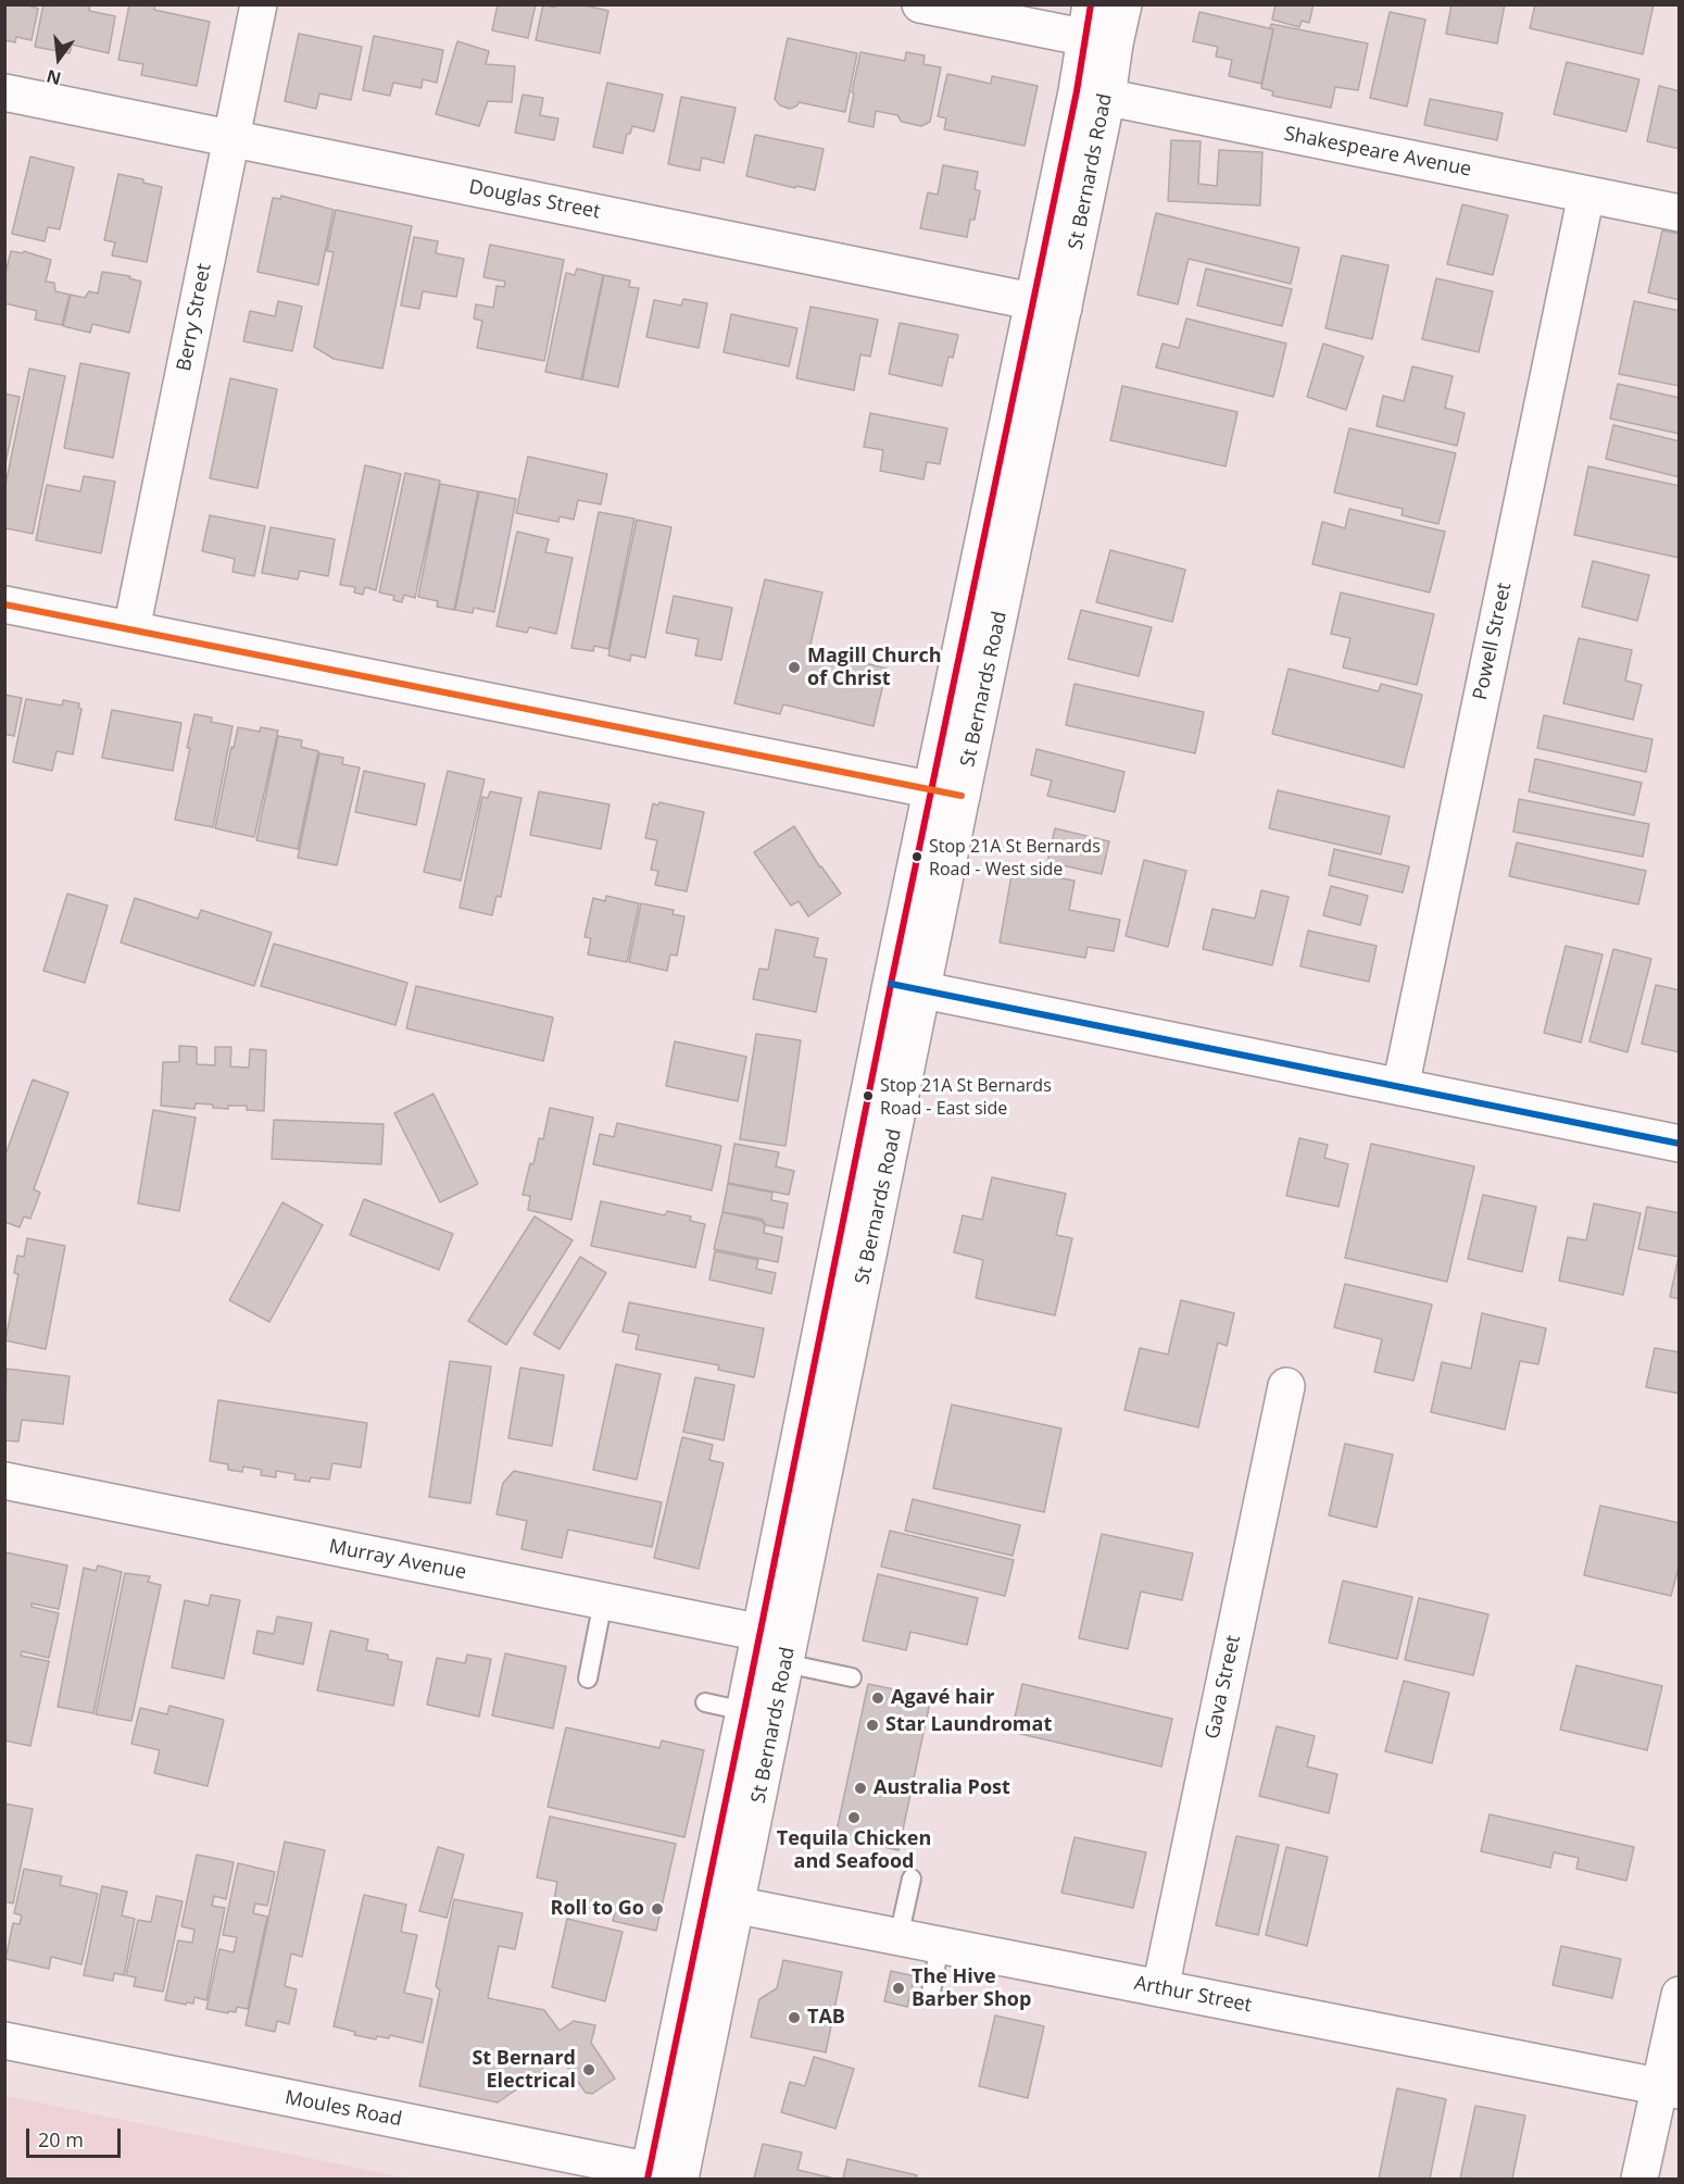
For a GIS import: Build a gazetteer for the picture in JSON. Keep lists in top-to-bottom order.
{
  "streets": {
    "street": [
      "Shakespeare Avenue",
      "St Bernards Road",
      "Douglas Street",
      "Berry Street",
      "Powell Street",
      "Murray Avenue",
      "Gava Street",
      "Arthur Street",
      "Moules Road"
    ]
  },
  "crossings": [
    ["Shakespeare Avenue", "St Bernards Road"],
    ["Shakespeare Avenue", "Powell Street"],
    ["St Bernards Road", "Douglas Street"],
    ["St Bernards Road", "Murray Avenue"],
    ["St Bernards Road", "Arthur Street"],
    ["St Bernards Road", "Moules Road"],
    ["Douglas Street", "Berry Street"],
    ["Gava Street", "Arthur Street"]
  ],
  "places": [
    "Magill Church of Christ",
    "Stop 21A St Bernards Road - West side",
    "Stop 21A St Bernards Road - East side",
    "Agavé hair",
    "Star Laundromat",
    "Australia Post",
    "Tequila Chicken and Seafood",
    "Roll to Go",
    "The Hive Barber Shop",
    "TAB",
    "St Bernard Electrical"
  ],
  "scale_bar": "20 m",
  "north": "bottom"
}
